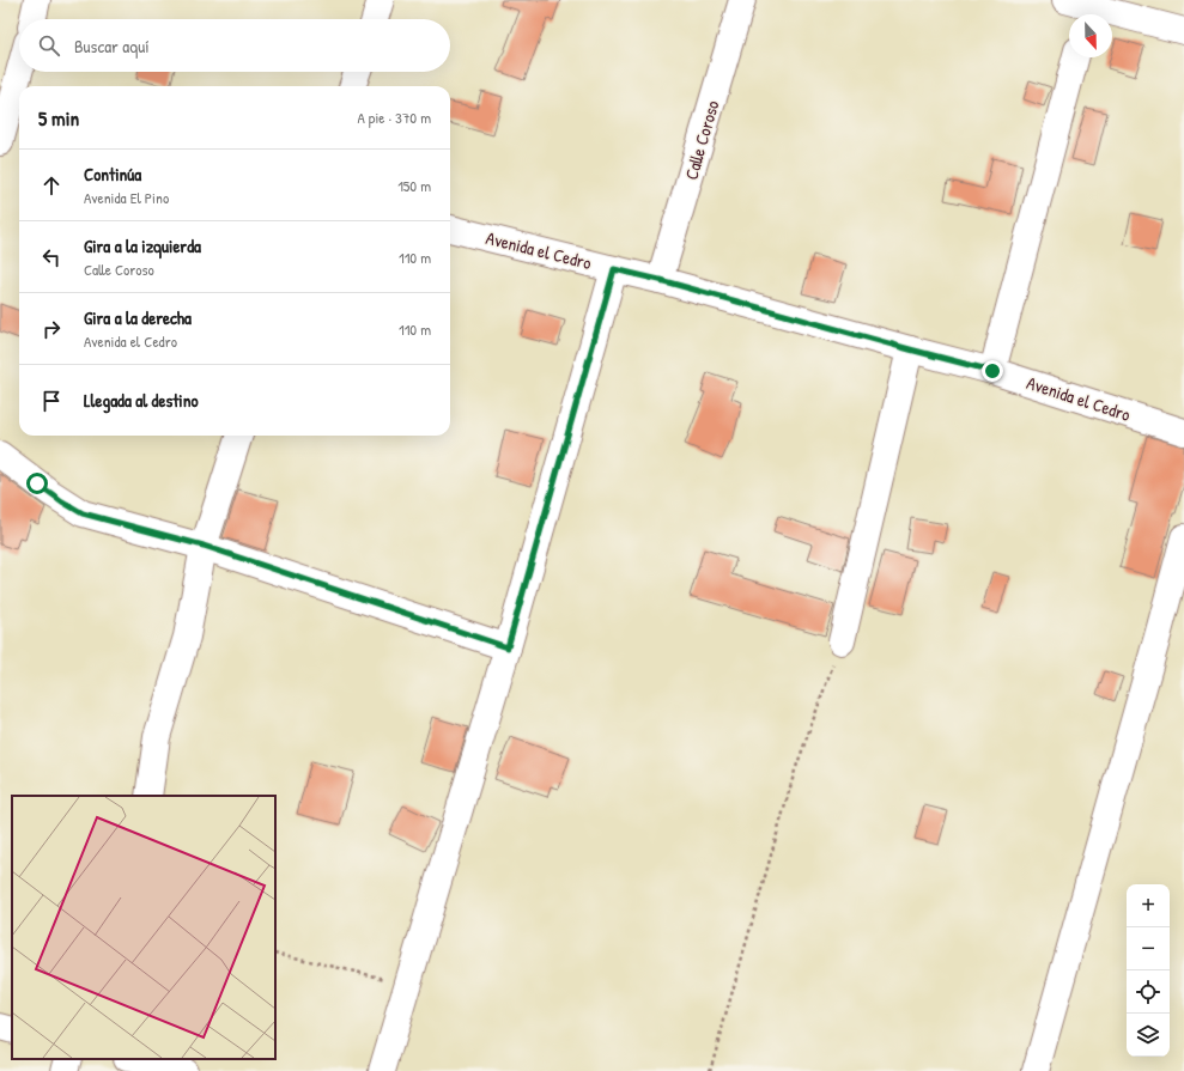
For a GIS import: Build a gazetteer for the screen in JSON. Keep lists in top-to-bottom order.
{
  "streets": {
    "street": ["Calle Coroso", "Avenida el Cedro"]
  },
  "crossings": [
    ["Calle Coroso", "Avenida el Cedro"]
  ],
  "north": "bottom",
  "page": {
    "search": "Buscar aquí",
    "heading": ["5 min", "A pie · 370 m"],
    "list": [
      ["Continúa", "Avenida El Pino", "150 m"],
      ["Gira a la izquierda", "Calle Coroso", "110 m"],
      ["Gira a la derecha", "Avenida el Cedro", "110 m"],
      "Llegada al destino"
    ],
    "map_buttons": ["+", "−"]
  }
}
